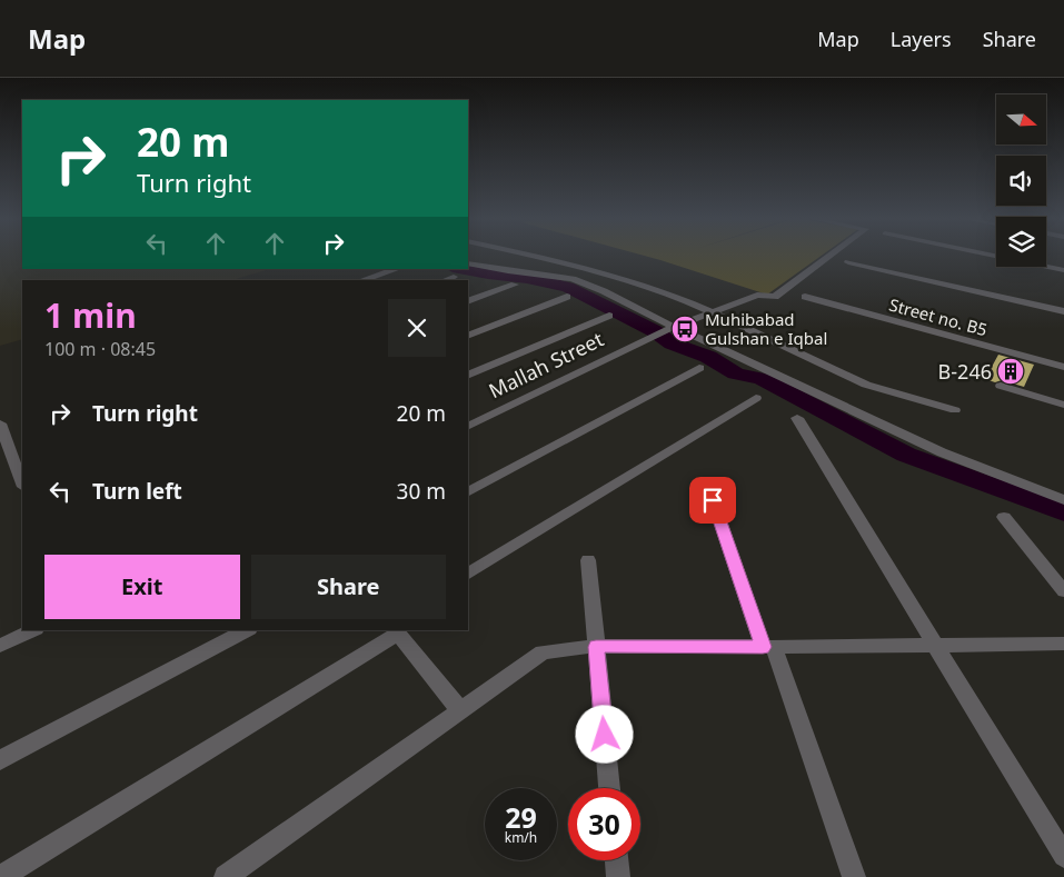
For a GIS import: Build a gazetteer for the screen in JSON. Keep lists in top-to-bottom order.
{
  "streets": {
    "street": ["Street no. B5", "Mallah Street"]
  },
  "places": {
    "bus stop": ["Muhibabad Gulshan e Iqbal"],
    "building": ["B-246"]
  },
  "north": "right",
  "page": {
    "header": "Map",
    "nav": ["Map", "Layers", "Share"],
    "turn": ["20 m", "Turn right"],
    "heading": ["1 min", "100 m · 08:45"],
    "list": [
      {
        "name": "Turn right",
        "value": "20 m"
      },
      {
        "name": "Turn left",
        "value": "30 m"
      }
    ],
    "buttons": ["Exit", "Share"],
    "speed": "29 km/h",
    "limit": "30"
  }
}
